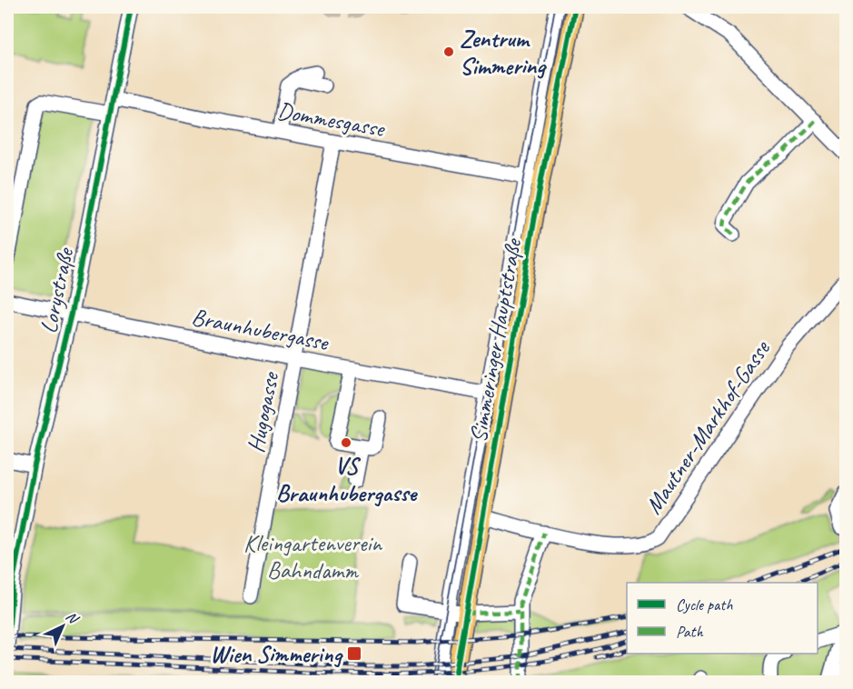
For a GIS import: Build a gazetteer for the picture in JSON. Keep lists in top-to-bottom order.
{
  "streets": {
    "main road": ["Simmeringer Hauptstraße"],
    "street": [
      "Dommesgasse",
      "Lorystraße",
      "Braunhubergasse",
      "Hugogasse",
      "Mautner-Markhof-Gasse"
    ]
  },
  "crossings": [
    ["Dommesgasse", "Lorystraße"],
    ["Dommesgasse", "Simmeringer Hauptstraße"],
    ["Dommesgasse", "Hugogasse"],
    ["Lorystraße", "Braunhubergasse"],
    ["Braunhubergasse", "Simmeringer Hauptstraße"],
    ["Braunhubergasse", "Hugogasse"],
    ["Simmeringer Hauptstraße", "Mautner-Markhof-Gasse"]
  ],
  "parks": ["Kleingartenverein Bahndamm"],
  "places": {
    "other": ["Zentrum Simmering", "VS Braunhubergasse"],
    "transit": ["Wien Simmering"]
  },
  "legend": ["Cycle path", "Path"],
  "north": "top right"
}
